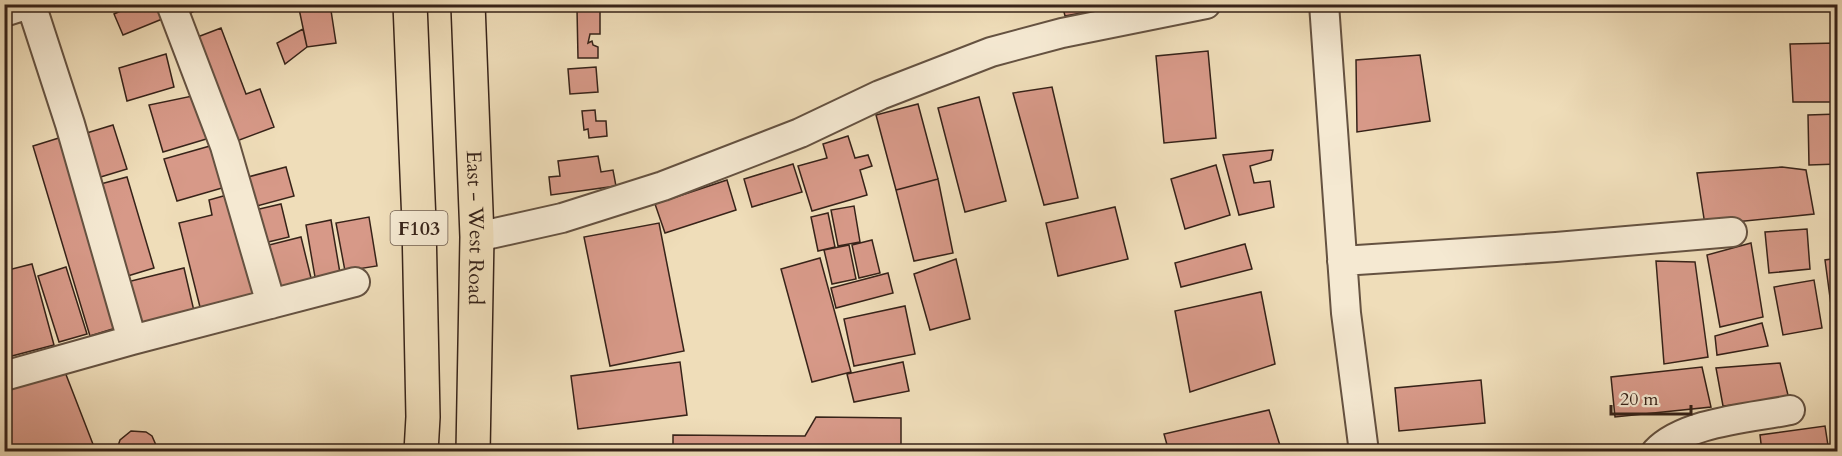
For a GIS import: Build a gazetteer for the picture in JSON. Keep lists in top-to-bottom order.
{
  "streets": {
    "main road": ["F103", "East - West Road"]
  },
  "scale_bar": "20 m"
}
